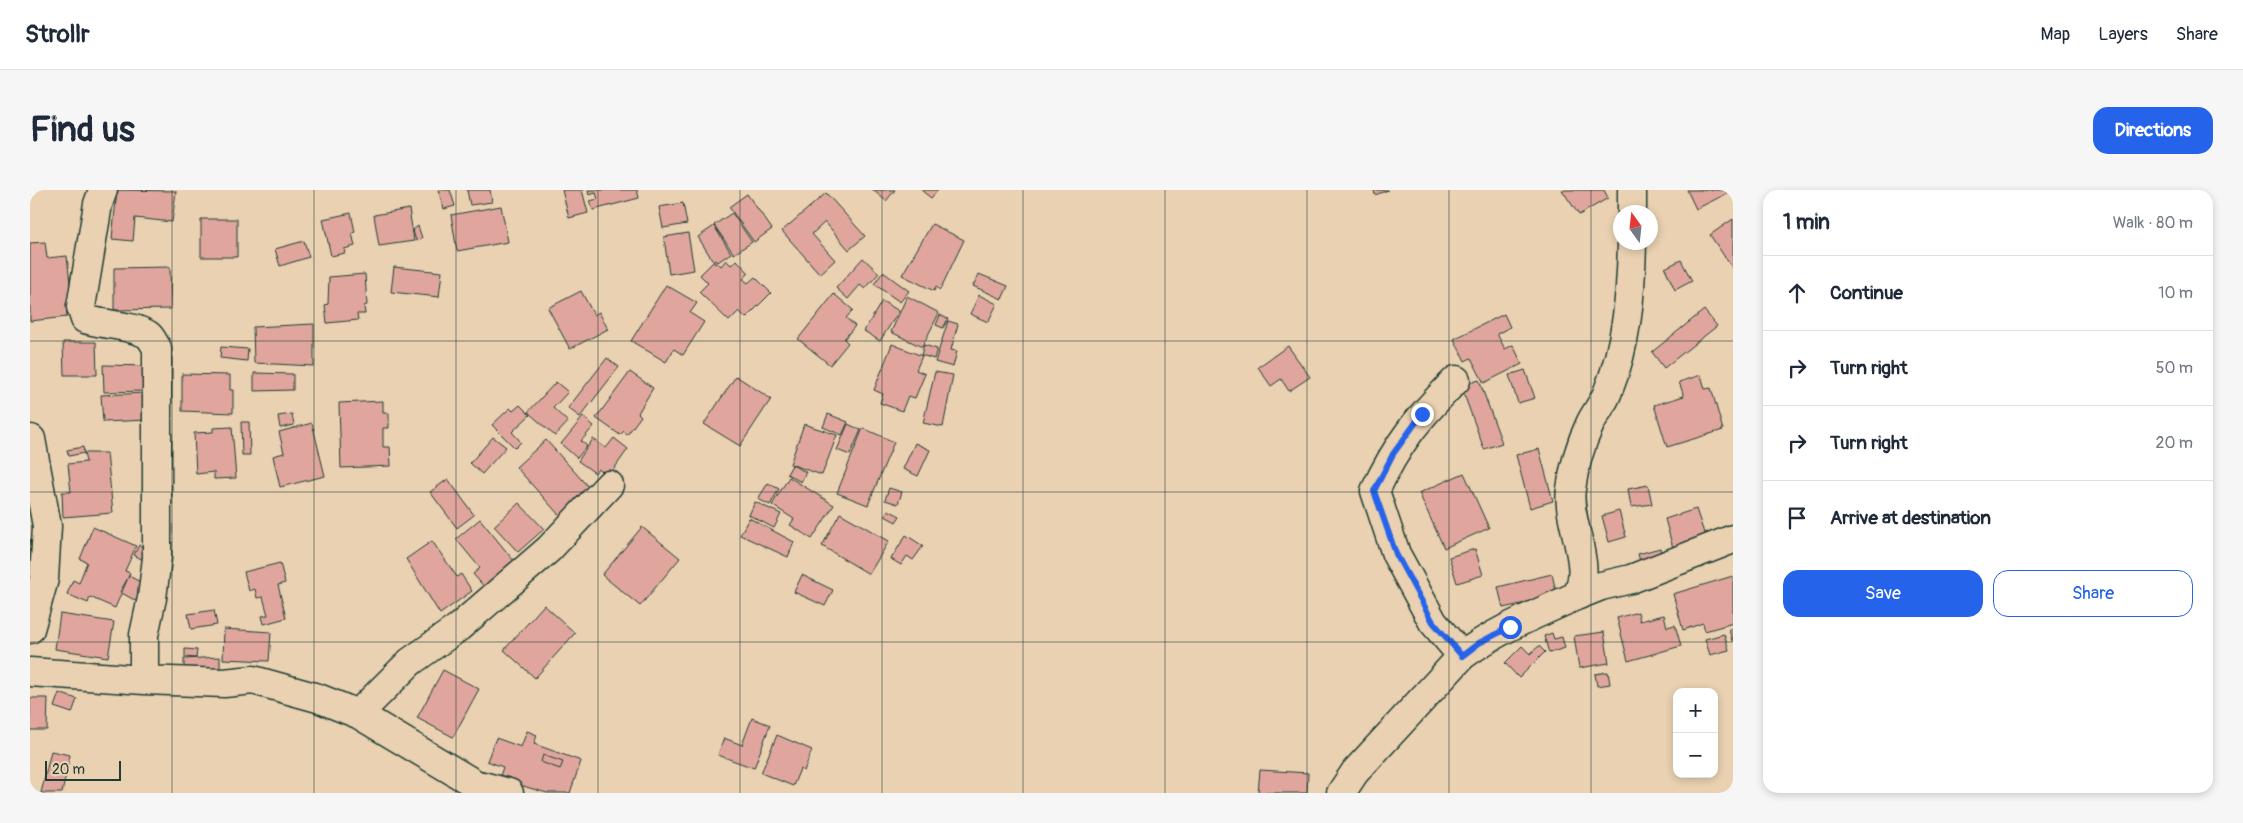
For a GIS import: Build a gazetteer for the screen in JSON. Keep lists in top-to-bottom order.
{
  "scale_bar": "20 m",
  "north": "top",
  "page": {
    "header": "Strollr",
    "nav": ["Map", "Layers", "Share"],
    "buttons": [
      "Directions",
      ["Save", "Share"]
    ],
    "title": "Find us",
    "heading": ["1 min", "Walk · 80 m"],
    "list": [
      ["Continue", "10 m"],
      ["Turn right", "50 m"],
      ["Turn right", "20 m"],
      "Arrive at destination"
    ],
    "map_buttons": ["+", "−"],
    "scale": "20 m"
  }
}
